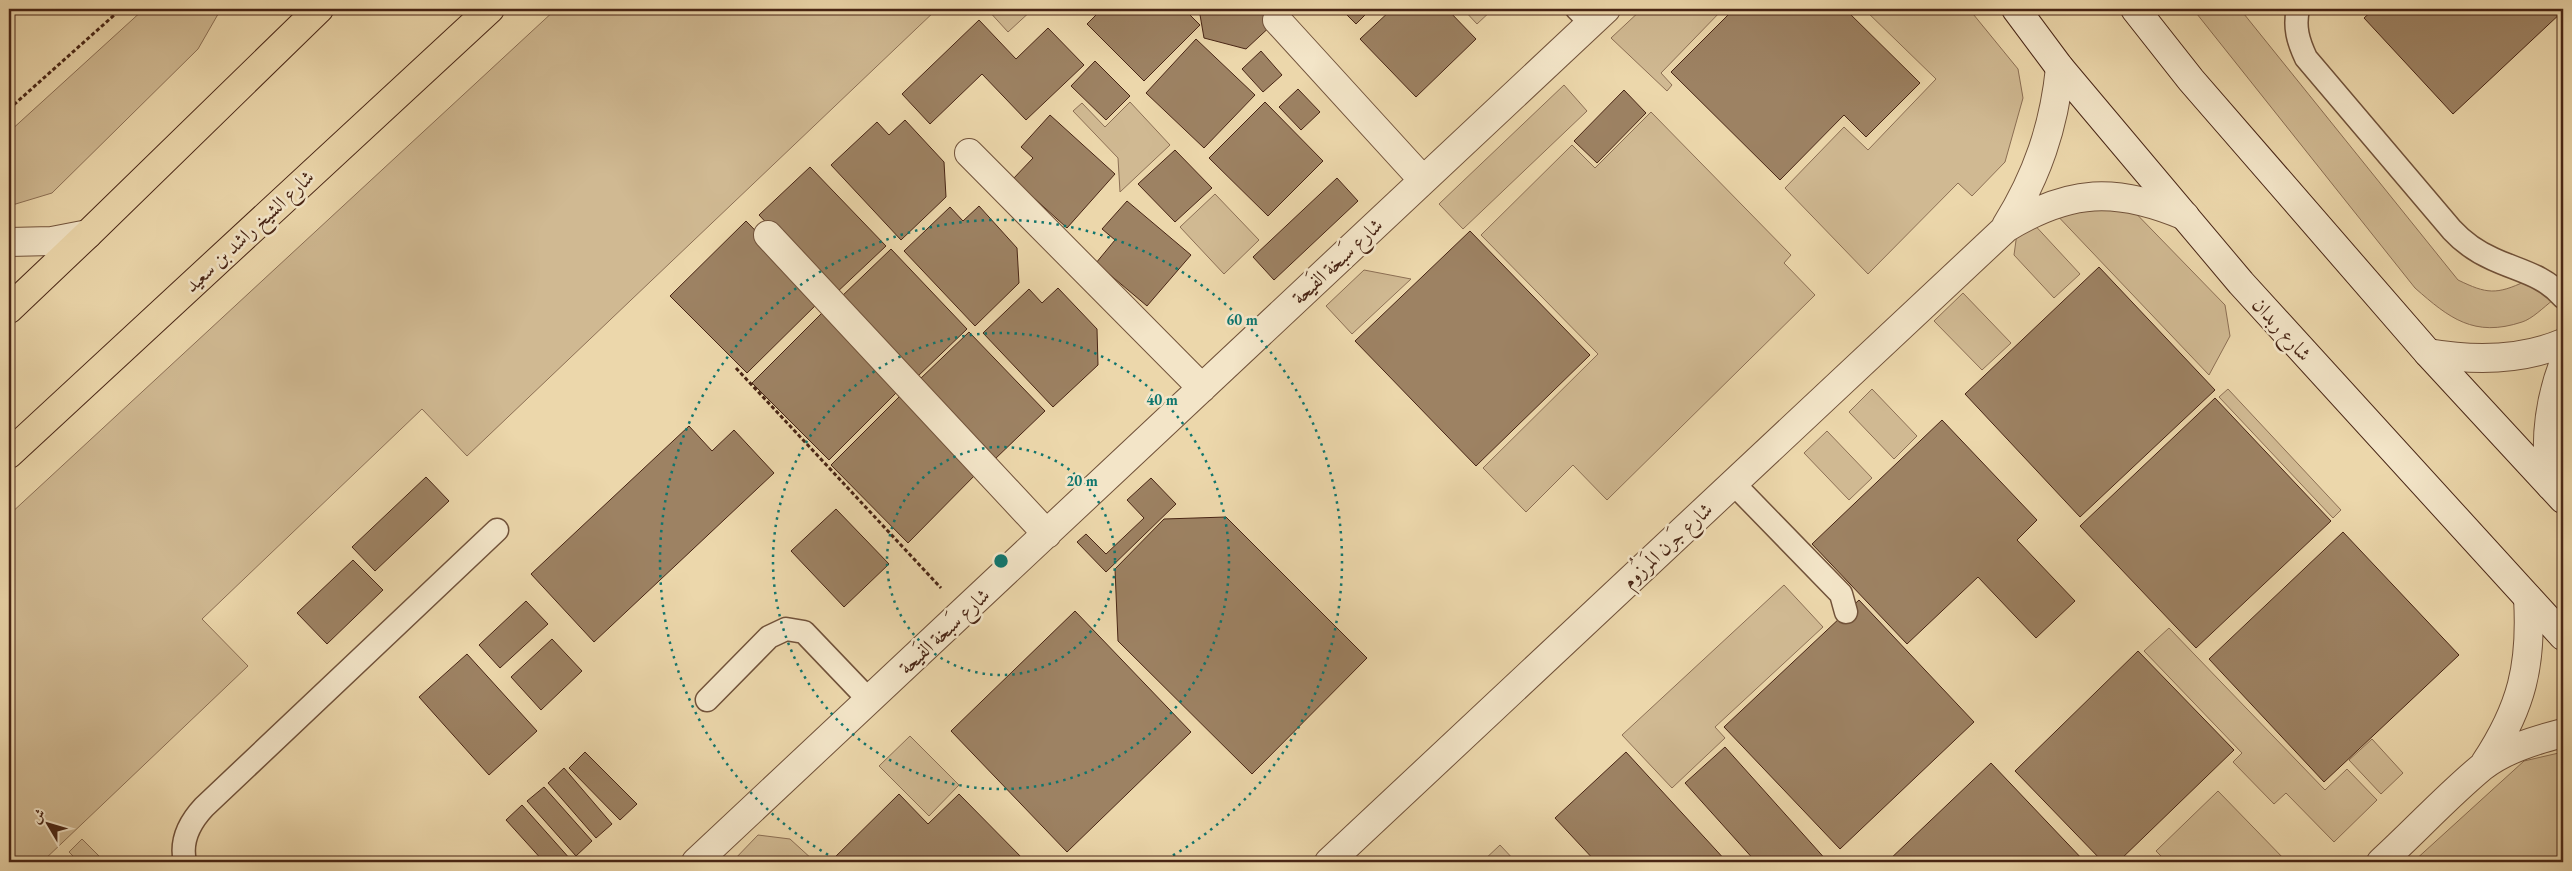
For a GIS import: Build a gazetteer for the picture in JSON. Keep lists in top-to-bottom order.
{
  "streets": {
    "main road": ["شارع الشيخ راشد بن سعيد"],
    "street": ["شارع سَبخة الفَيحة", "شارع ربدان", "شارع جَرن المَرزُوم"]
  },
  "crossings": [
    ["شارع ربدان", "شارع جَرن المَرزُوم"]
  ],
  "north": "top left",
  "rings": ["60 m", "40 m", "20 m"]
}
